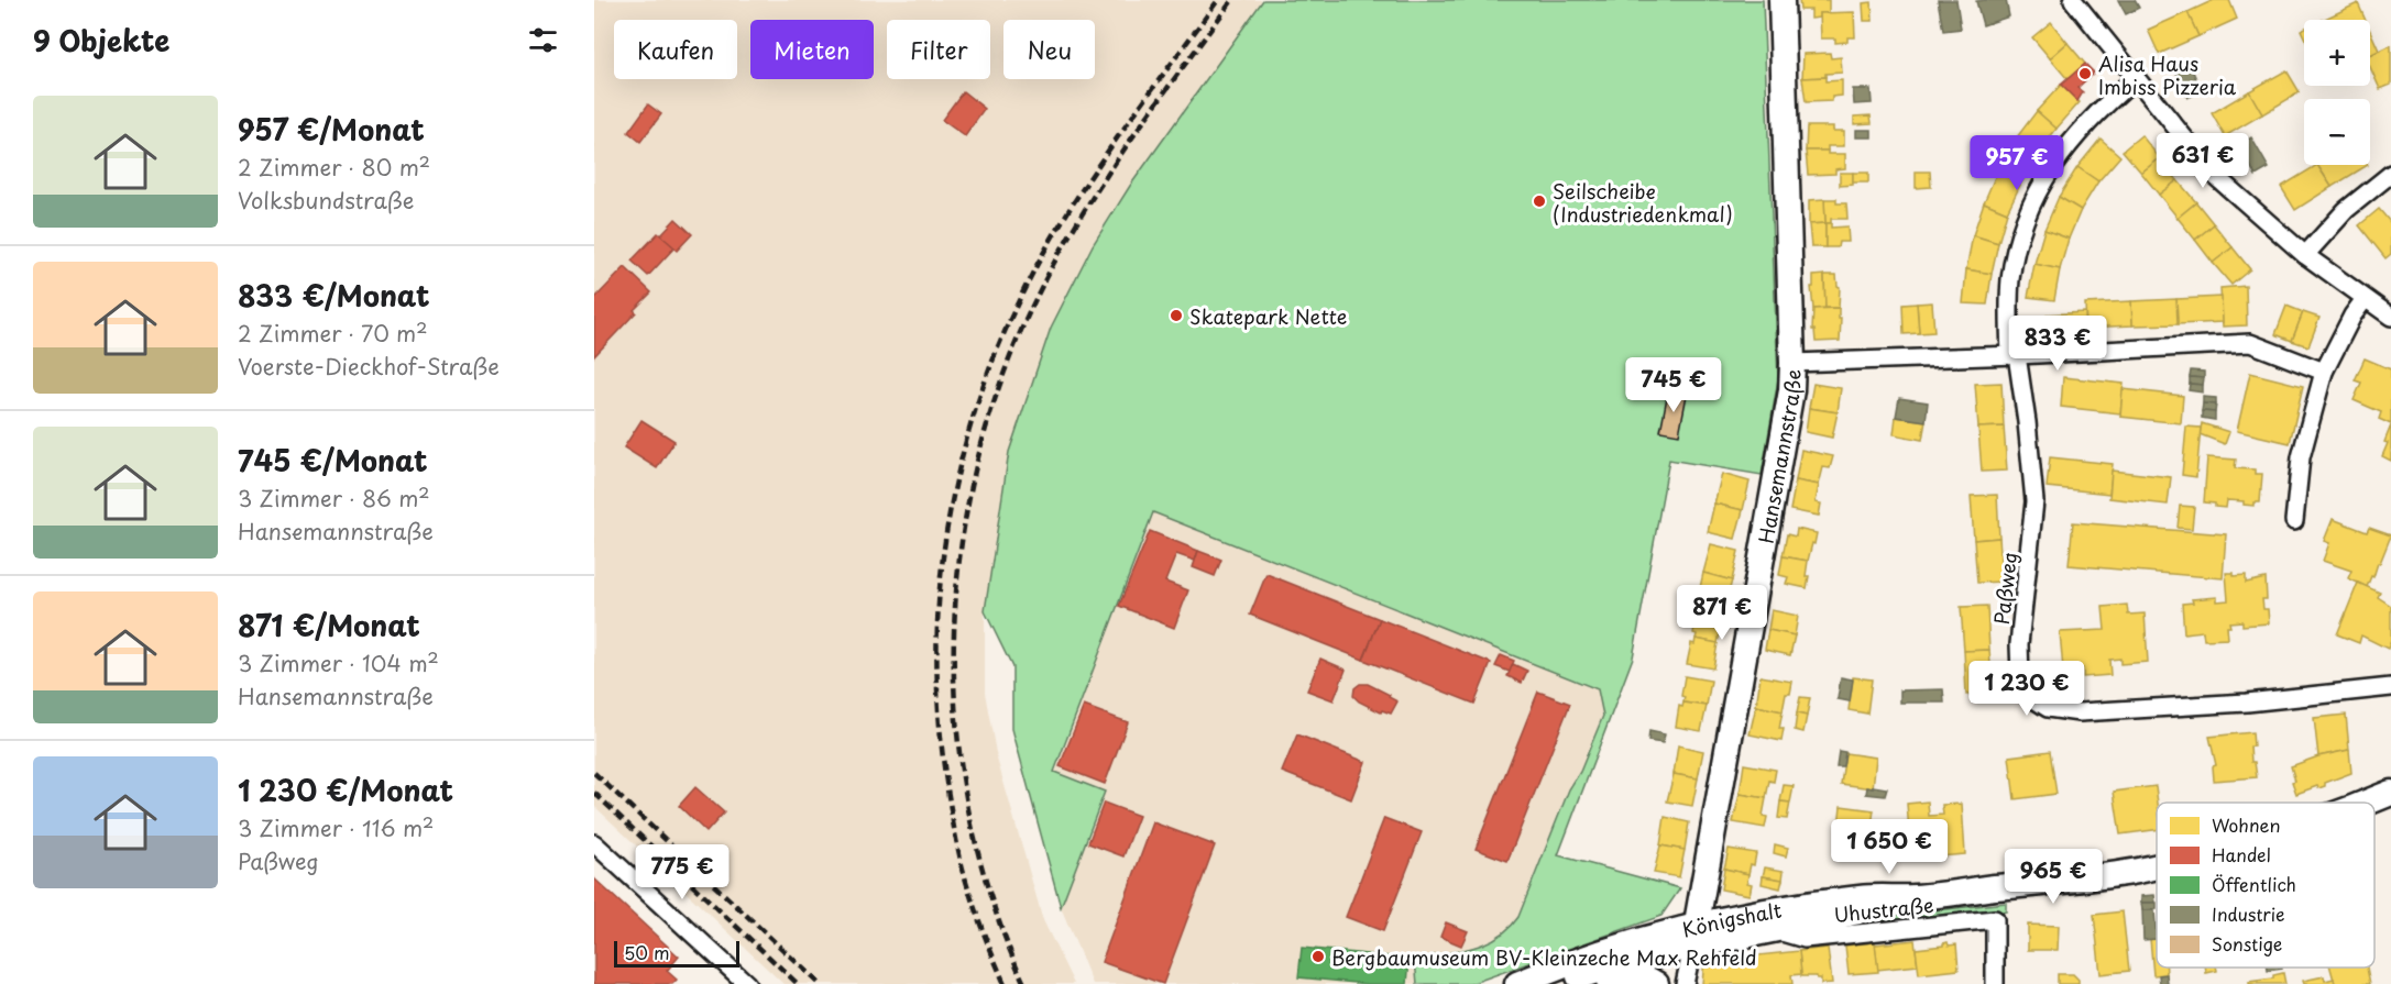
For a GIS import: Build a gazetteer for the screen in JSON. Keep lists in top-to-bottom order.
{
  "streets": {
    "main road": ["Hansemannstraße", "Königshalt"],
    "street": ["Paßweg", "Uhustraße"]
  },
  "crossings": [
    ["Hansemannstraße", "Königshalt"],
    ["Uhustraße", "Königshalt"]
  ],
  "places": [
    "Alisa Haus Imbiss Pizzeria",
    "Seilscheibe (Industriedenkmal)",
    "Skatepark Nette",
    "Bergbaumuseum BV-Kleinzeche Max Rehfeld"
  ],
  "legend": [
    "Wohnen",
    "Handel",
    "Öffentlich",
    "Industrie",
    "Sonstige"
  ],
  "scale_bar": "50 m",
  "page": {
    "heading": "9 Objekte",
    "map_buttons": ["+", "−"],
    "chip": [
      "Kaufen",
      "Mieten",
      "Filter",
      "Neu"
    ],
    "list": [
      {
        "name": "957 €/Monat",
        "note": "2 Zimmer · 80 m² · Volksbundstraße"
      },
      {
        "name": "833 €/Monat",
        "note": "2 Zimmer · 70 m² · Voerste-Dieckhof-Straße"
      },
      {
        "name": "745 €/Monat",
        "note": "3 Zimmer · 86 m² · Hansemannstraße"
      },
      {
        "name": "871 €/Monat",
        "note": "3 Zimmer · 104 m² · Hansemannstraße"
      },
      {
        "name": "1 230 €/Monat",
        "note": "3 Zimmer · 116 m² · Paßweg"
      }
    ],
    "price": [
      "631 €",
      "957 €",
      "833 €",
      "745 €",
      "871 €",
      "1 230 €",
      "1 650 €",
      "775 €",
      "965 €"
    ],
    "scale": "50 m"
  }
}
